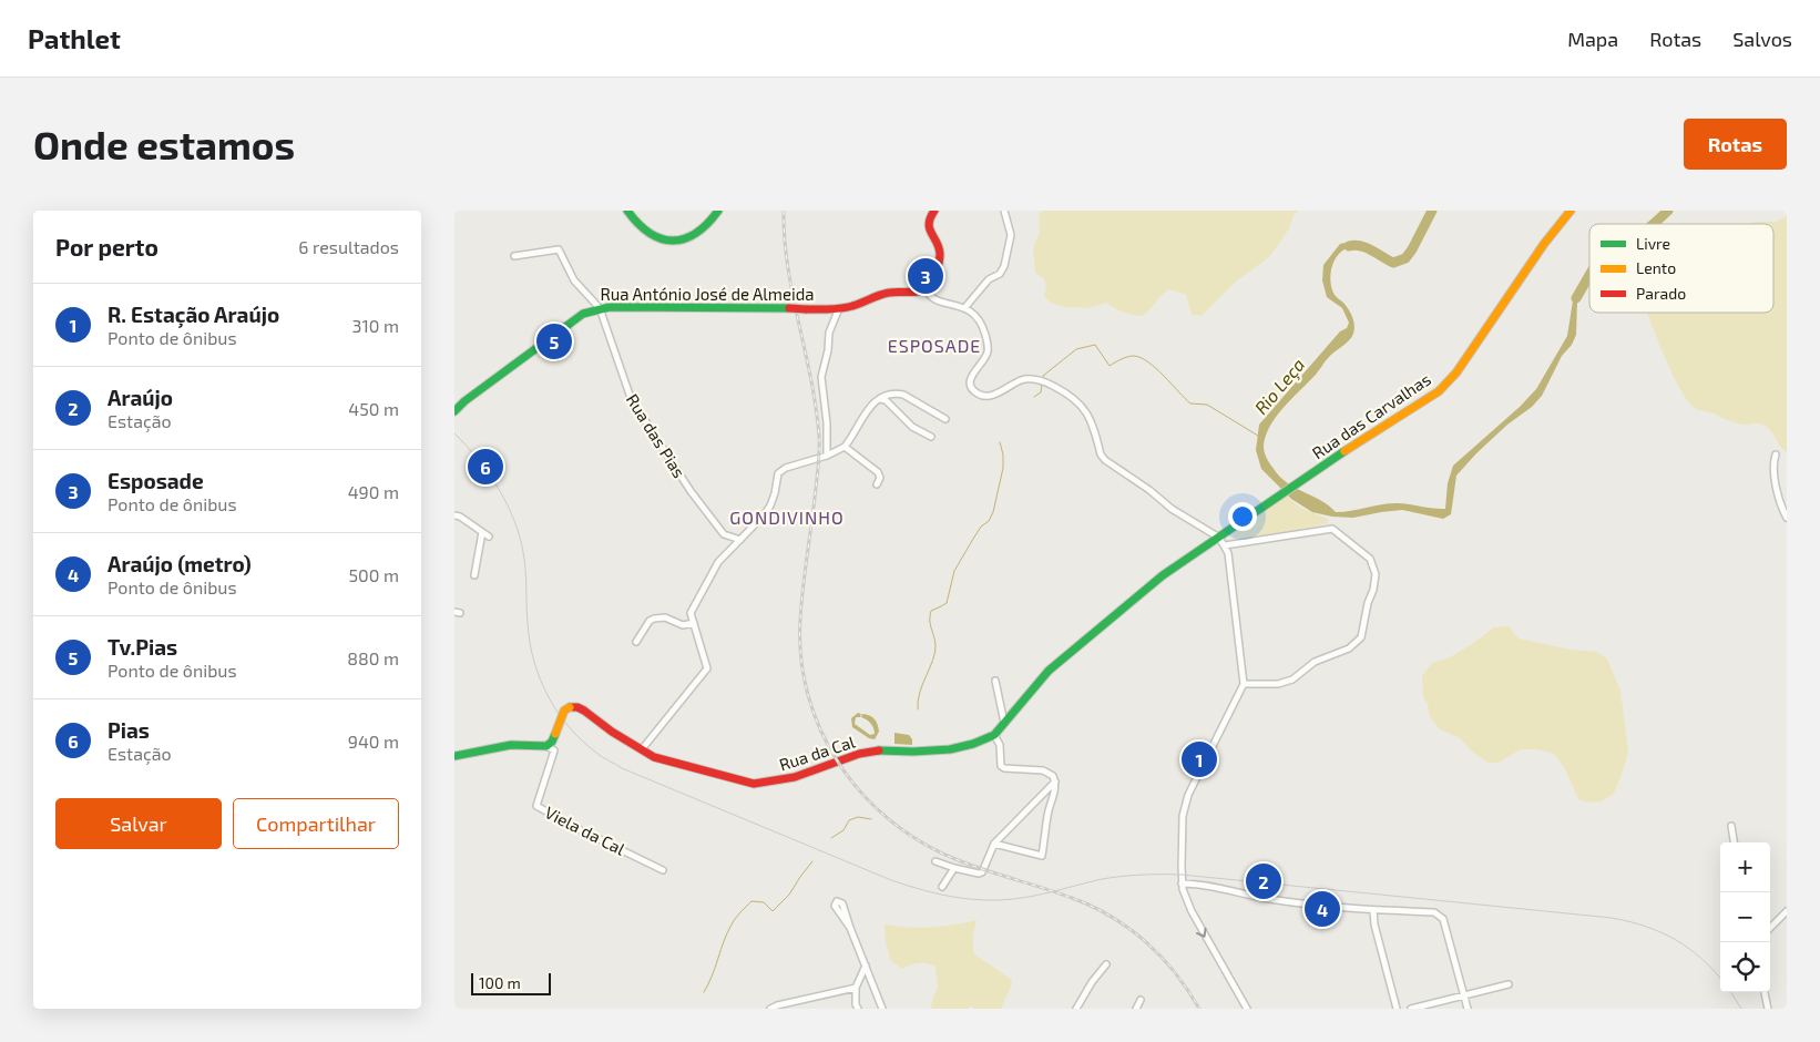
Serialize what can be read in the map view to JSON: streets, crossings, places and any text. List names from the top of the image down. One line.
{"streets":{"main road":["Rua António José de Almeida","Rua das Carvalhas","Rua da Cal"],"street":["Rua das Pias","Viela da Cal"]},"crossings":[["Rua António José de Almeida","Rua das Pias"],["Rua das Carvalhas","Rua da Cal"],["Rua da Cal","Viela da Cal"]],"districts":["ESPOSADE","GONDIVINHO"],"water":["Rio Leça"],"legend":["Livre","Lento","Parado"],"scale_bar":"100 m","page":{"header":"Pathlet","nav":["Mapa","Rotas","Salvos"],"buttons":["Rotas",["Salvar","Compartilhar"]],"title":"Onde estamos","heading":["Por perto","6 resultados"],"pins":["3","5","6","1","2","4"],"list":[{"mark":"1","name":"R. Estação Araújo","note":"Ponto de ônibus","value":"310 m"},{"mark":"2","name":"Araújo","note":"Estação","value":"450 m"},{"mark":"3","name":"Esposade","note":"Ponto de ônibus","value":"490 m"},{"mark":"4","name":"Araújo (metro)","note":"Ponto de ônibus","value":"500 m"},{"mark":"5","name":"Tv.Pias","note":"Ponto de ônibus","value":"880 m"},{"mark":"6","name":"Pias","note":"Estação","value":"940 m"}],"map_buttons":["+","−"],"scale":"100 m"}}
